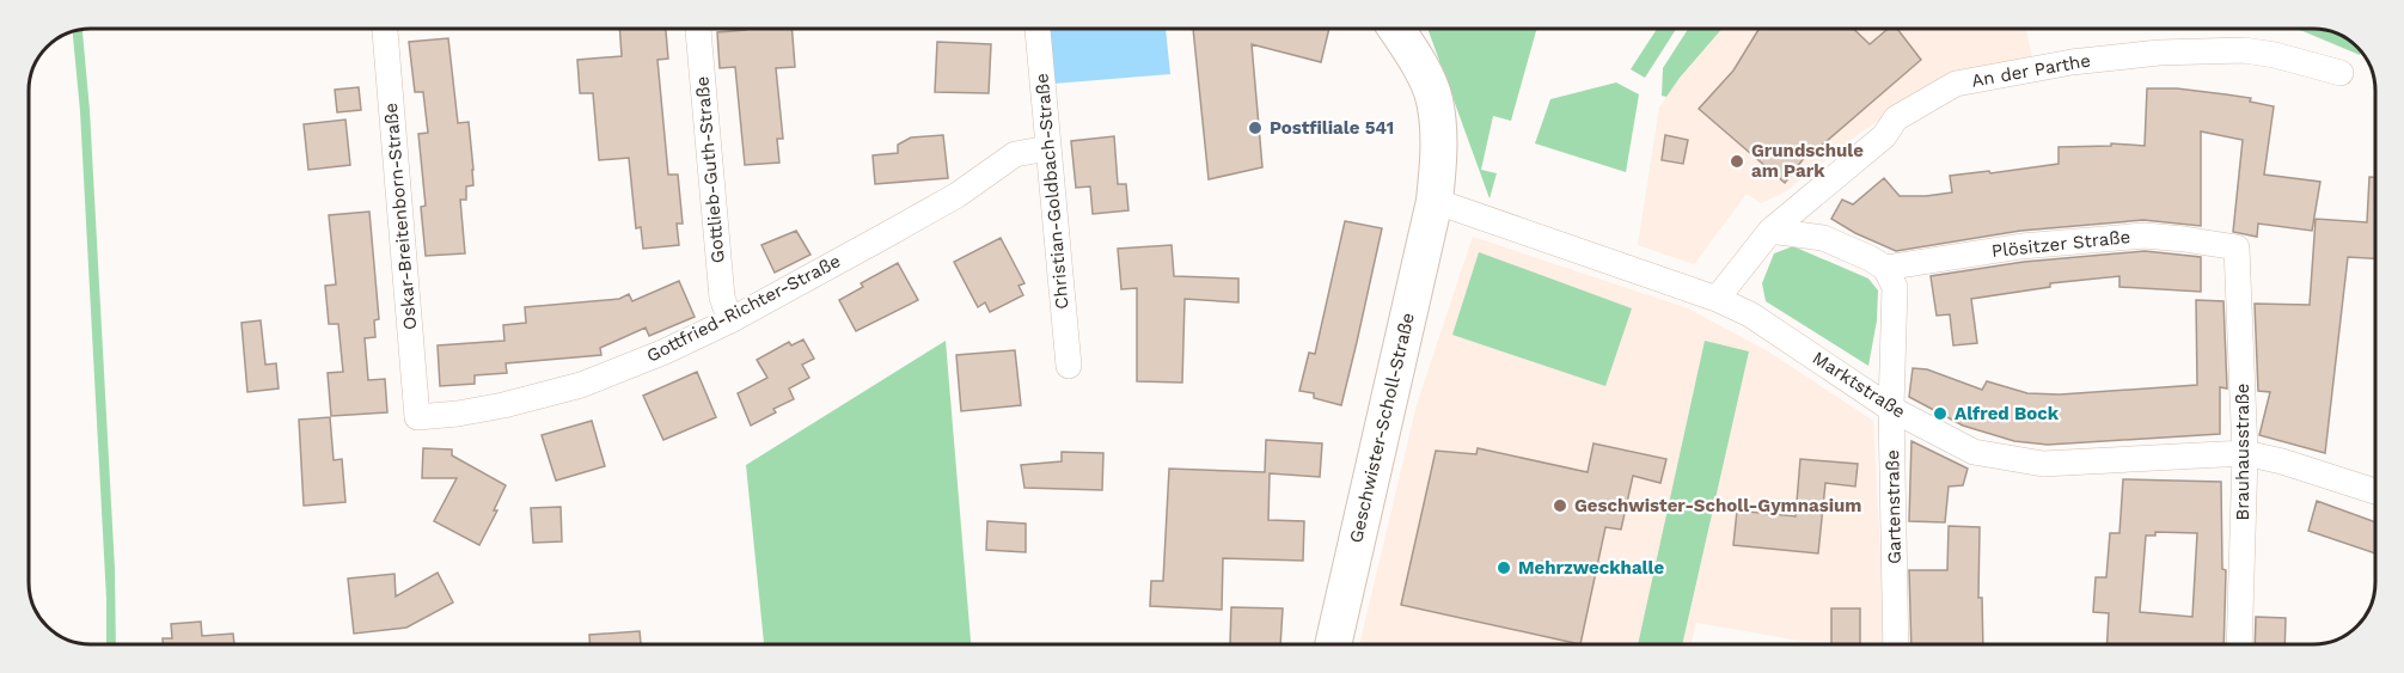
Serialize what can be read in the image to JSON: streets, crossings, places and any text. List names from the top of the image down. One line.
{"streets":{"street":["An der Parthe","Gottlieb-Guth-Straße","Christian-Goldbach-Straße","Oskar-Breitenborn-Straße","Plösitzer Straße","Gottfried-Richter-Straße","Marktstraße","Geschwister-Scholl-Straße","Brauhausstraße","Gartenstraße"]},"crossings":[["Gottlieb-Guth-Straße","Gottfried-Richter-Straße"],["Christian-Goldbach-Straße","Gottfried-Richter-Straße"],["Oskar-Breitenborn-Straße","Gottfried-Richter-Straße"],["Plösitzer Straße","Brauhausstraße"],["Plösitzer Straße","Gartenstraße"],["Marktstraße","Geschwister-Scholl-Straße"],["Marktstraße","Brauhausstraße"],["Marktstraße","Gartenstraße"]],"places":["Postfiliale 541","Grundschule am Park","Alfred Bock","Geschwister-Scholl-Gymnasium","Mehrzweckhalle"]}
